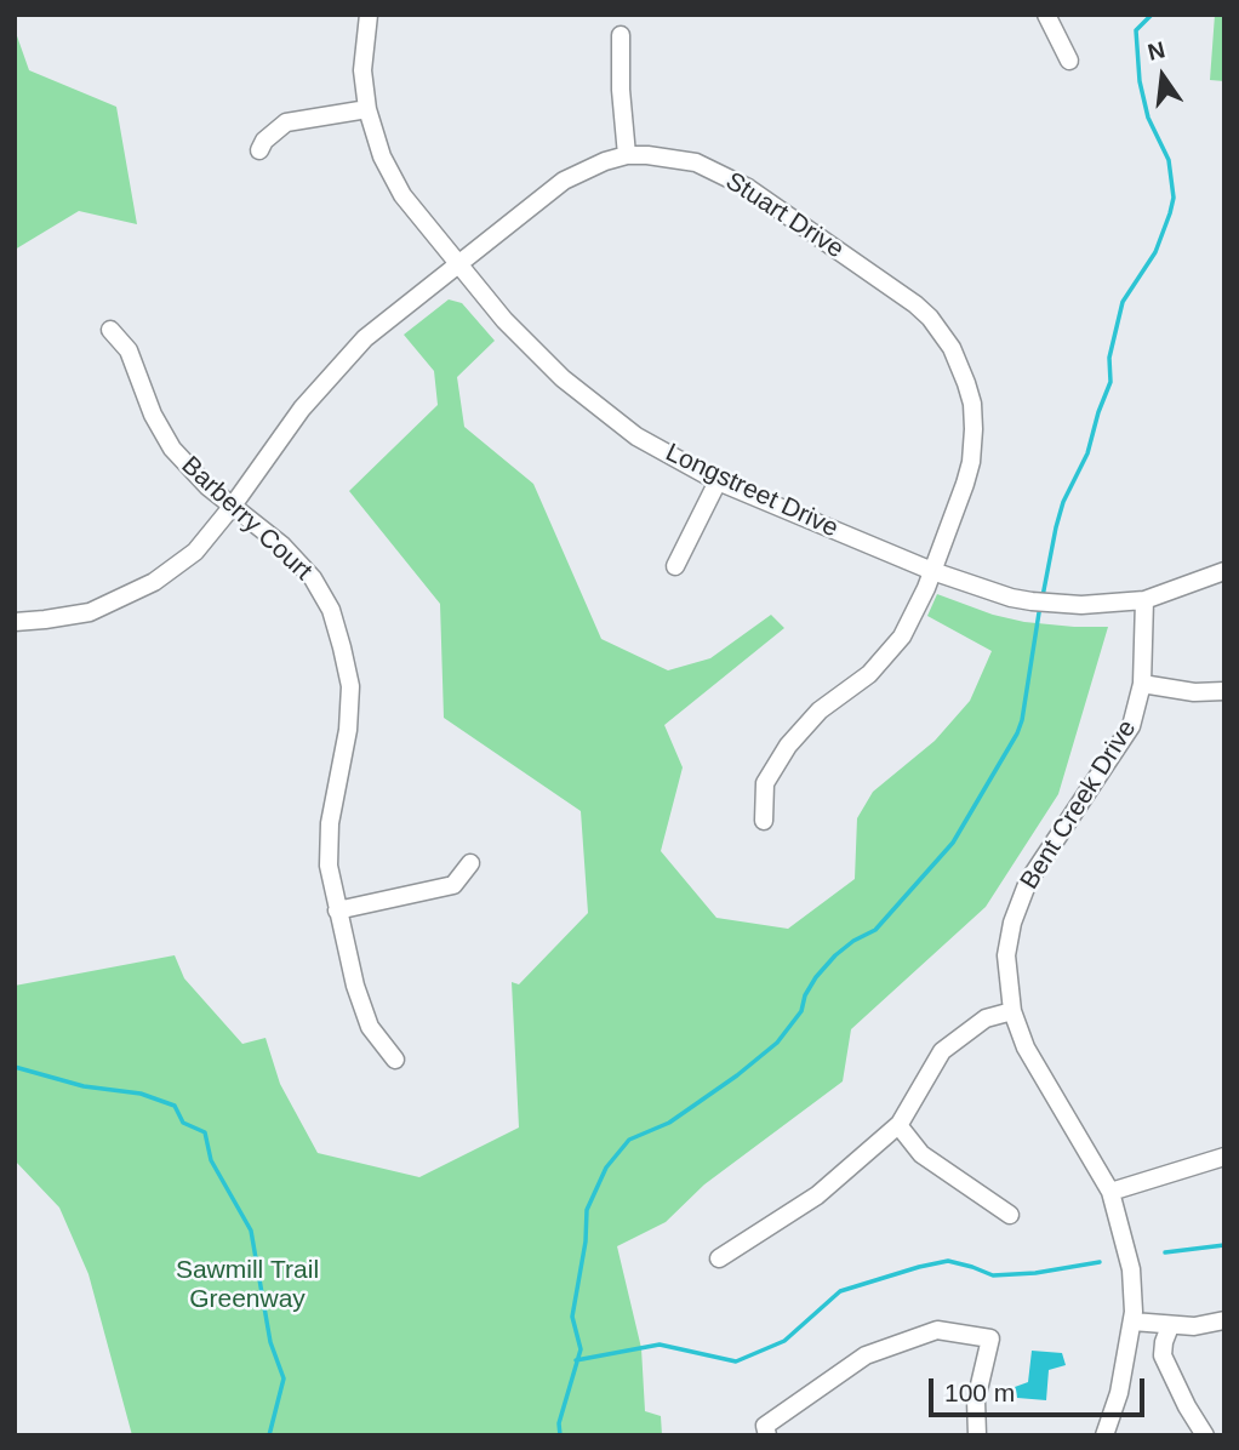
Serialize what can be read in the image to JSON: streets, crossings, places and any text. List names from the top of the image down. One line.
{"streets":{"street":["Stuart Drive","Longstreet Drive","Barberry Court","Bent Creek Drive"]},"crossings":[["Stuart Drive","Longstreet Drive"],["Stuart Drive","Barberry Court"],["Longstreet Drive","Bent Creek Drive"]],"parks":["Sawmill Trail Greenway"],"scale_bar":"100 m","north":"top"}
